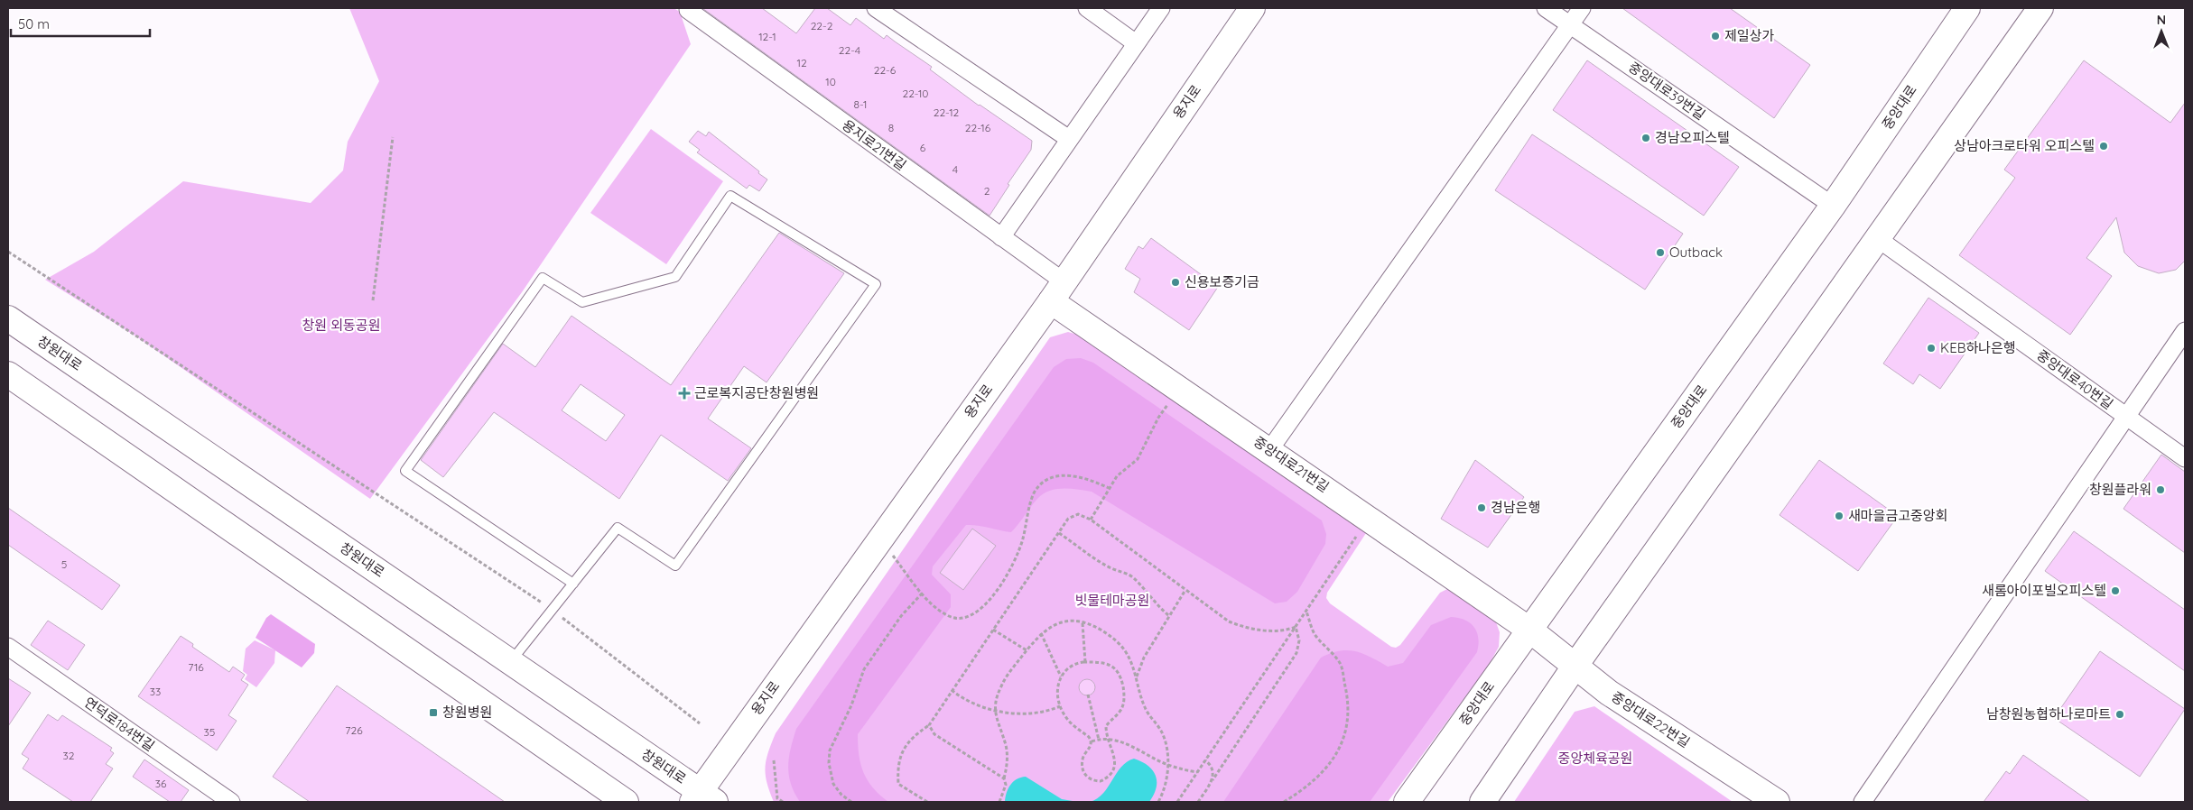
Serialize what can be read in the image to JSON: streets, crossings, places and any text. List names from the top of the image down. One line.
{"streets":{"main road":["용지로","중앙대로","창원대로","중앙대로21번길","중앙대로22번길"],"street":["중앙대로39번길","용지로21번길","중앙대로40번길","연덕로184번길"]},"crossings":[["중앙대로39번길","중앙대로"],["용지로","용지로21번길"],["용지로","창원대로"],["용지로","중앙대로21번길"],["중앙대로","중앙대로21번길"],["중앙대로","중앙대로22번길"],["용지로21번길","중앙대로21번길"],["중앙대로21번길","중앙대로22번길"]],"parks":["창원 외동공원","빗물테마공원","중앙체육공원"],"places":{"other":["제일상가","경남오피스텔","상남아크로타워 오피스텔","Outback","신용보증기금","KEB하나은행","창원플라워","경남은행","새마을금고중앙회","새롬아이포빌오피스텔","남창원농협하나로마트"],"health":["근로복지공단창원병원"],"transit":["창원병원"]},"house_numbers":["22-2","12-1","22-4","12","22-6","10","22-10","8-1","22-12","8","22-16","6","4","2","5","716","33","726","35","32","36"],"scale_bar":"50 m","north":"top"}
